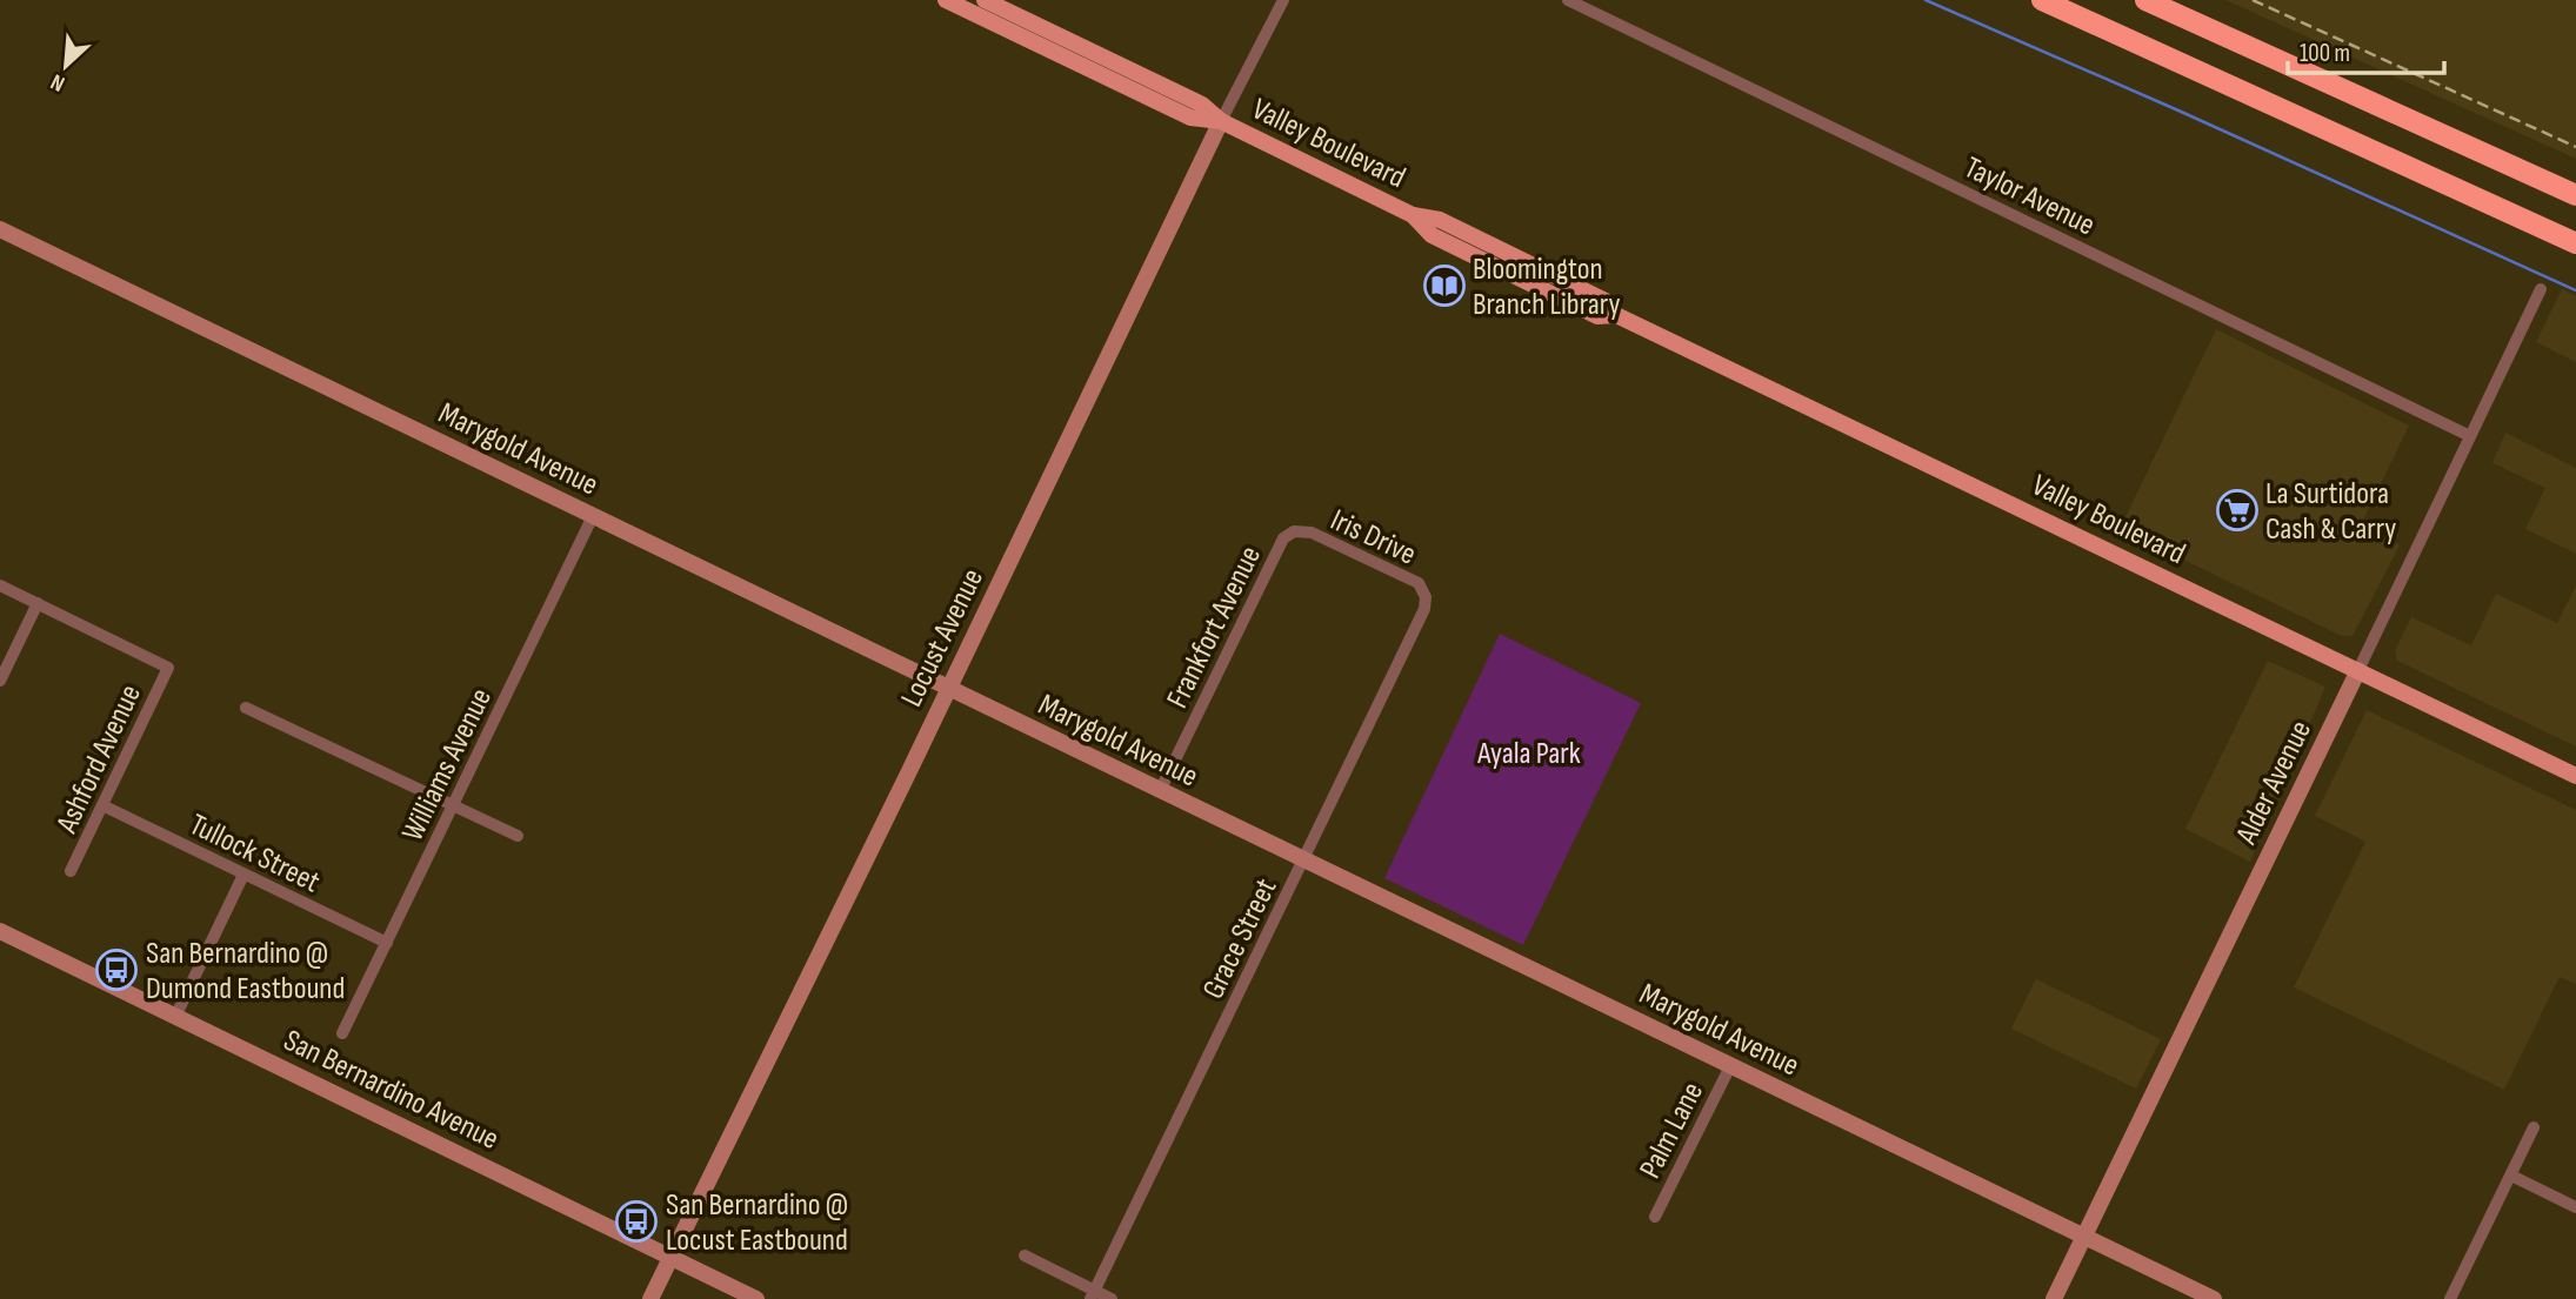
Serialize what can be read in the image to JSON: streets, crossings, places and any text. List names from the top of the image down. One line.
{"streets":{"main road":["Valley Boulevard"],"street":["Taylor Avenue","Marygold Avenue","Iris Drive","Frankfort Avenue","Locust Avenue","Ashford Avenue","Williams Avenue","Alder Avenue","Tullock Street","Grace Street","San Bernardino Avenue","Palm Lane"]},"crossings":[["Valley Boulevard","Locust Avenue"],["Valley Boulevard","Alder Avenue"],["Taylor Avenue","Alder Avenue"],["Marygold Avenue","Frankfort Avenue"],["Marygold Avenue","Locust Avenue"],["Marygold Avenue","Williams Avenue"],["Marygold Avenue","Alder Avenue"],["Marygold Avenue","Grace Street"],["Marygold Avenue","Palm Lane"],["Iris Drive","Frankfort Avenue"],["Iris Drive","Grace Street"],["Locust Avenue","San Bernardino Avenue"],["Ashford Avenue","Tullock Street"],["Williams Avenue","Tullock Street"]],"parks":["Ayala Park"],"places":{"library":["Bloomington Branch Library"],"supermarket":["La Surtidora Cash & Carry"],"bus stop":["San Bernardino @ Dumond Eastbound","San Bernardino @ Locust Eastbound"]},"scale_bar":"100 m","north":"bottom left"}
